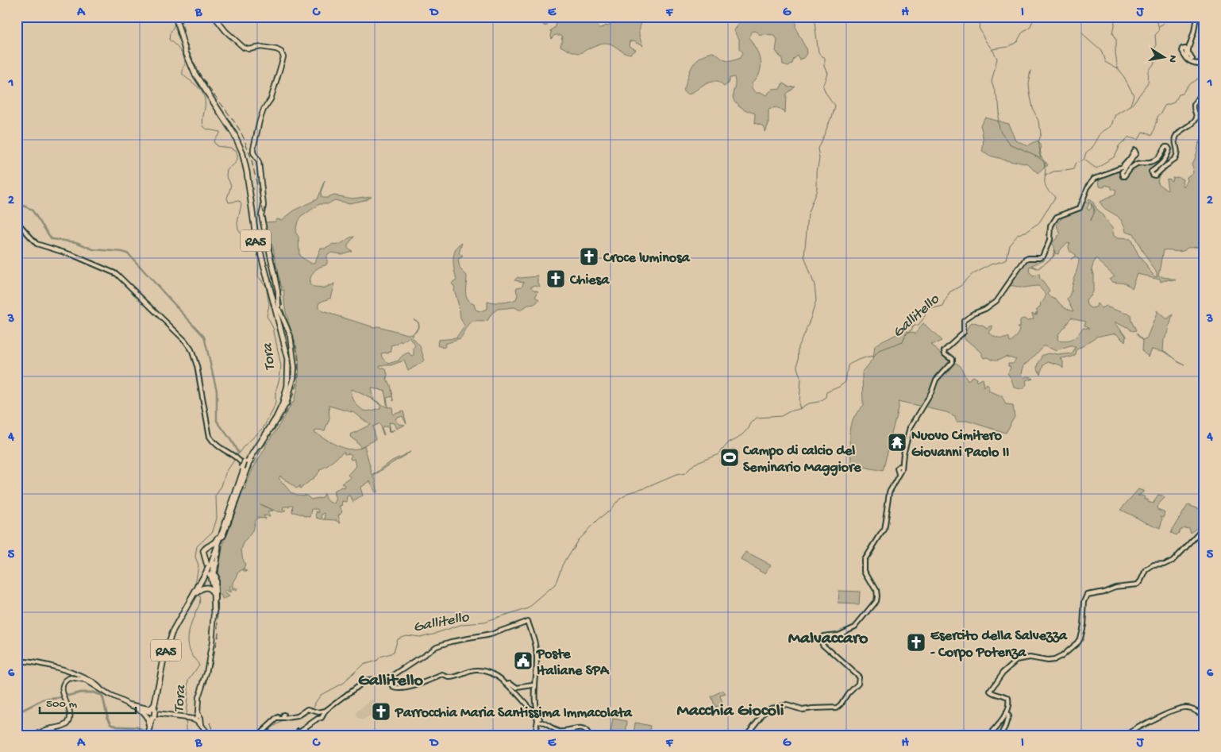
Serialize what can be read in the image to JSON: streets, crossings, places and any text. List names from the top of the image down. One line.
{"streets":{"highway":["RA5"]},"districts":["Malvaccaro","Gallitello","Macchia Giocoli"],"water":["Gallitello","Tora"],"places":{"church":["Croce luminosa","Chiesa","Esercito della Salvezza - Corpo Potenza","Parrocchia Maria Santissima Immacolata"],"temple":["Nuovo Cimitero Giovanni Paolo II"],"sports":["Campo di calcio del Seminario Maggiore"],"public building":["Poste Italiane SPA"]},"scale_bar":"500 m","north":"right","grid":{"columns":["A","B","C","D","E","F","G","H","I","J"],"rows":["1","2","3","4","5","6"]}}
